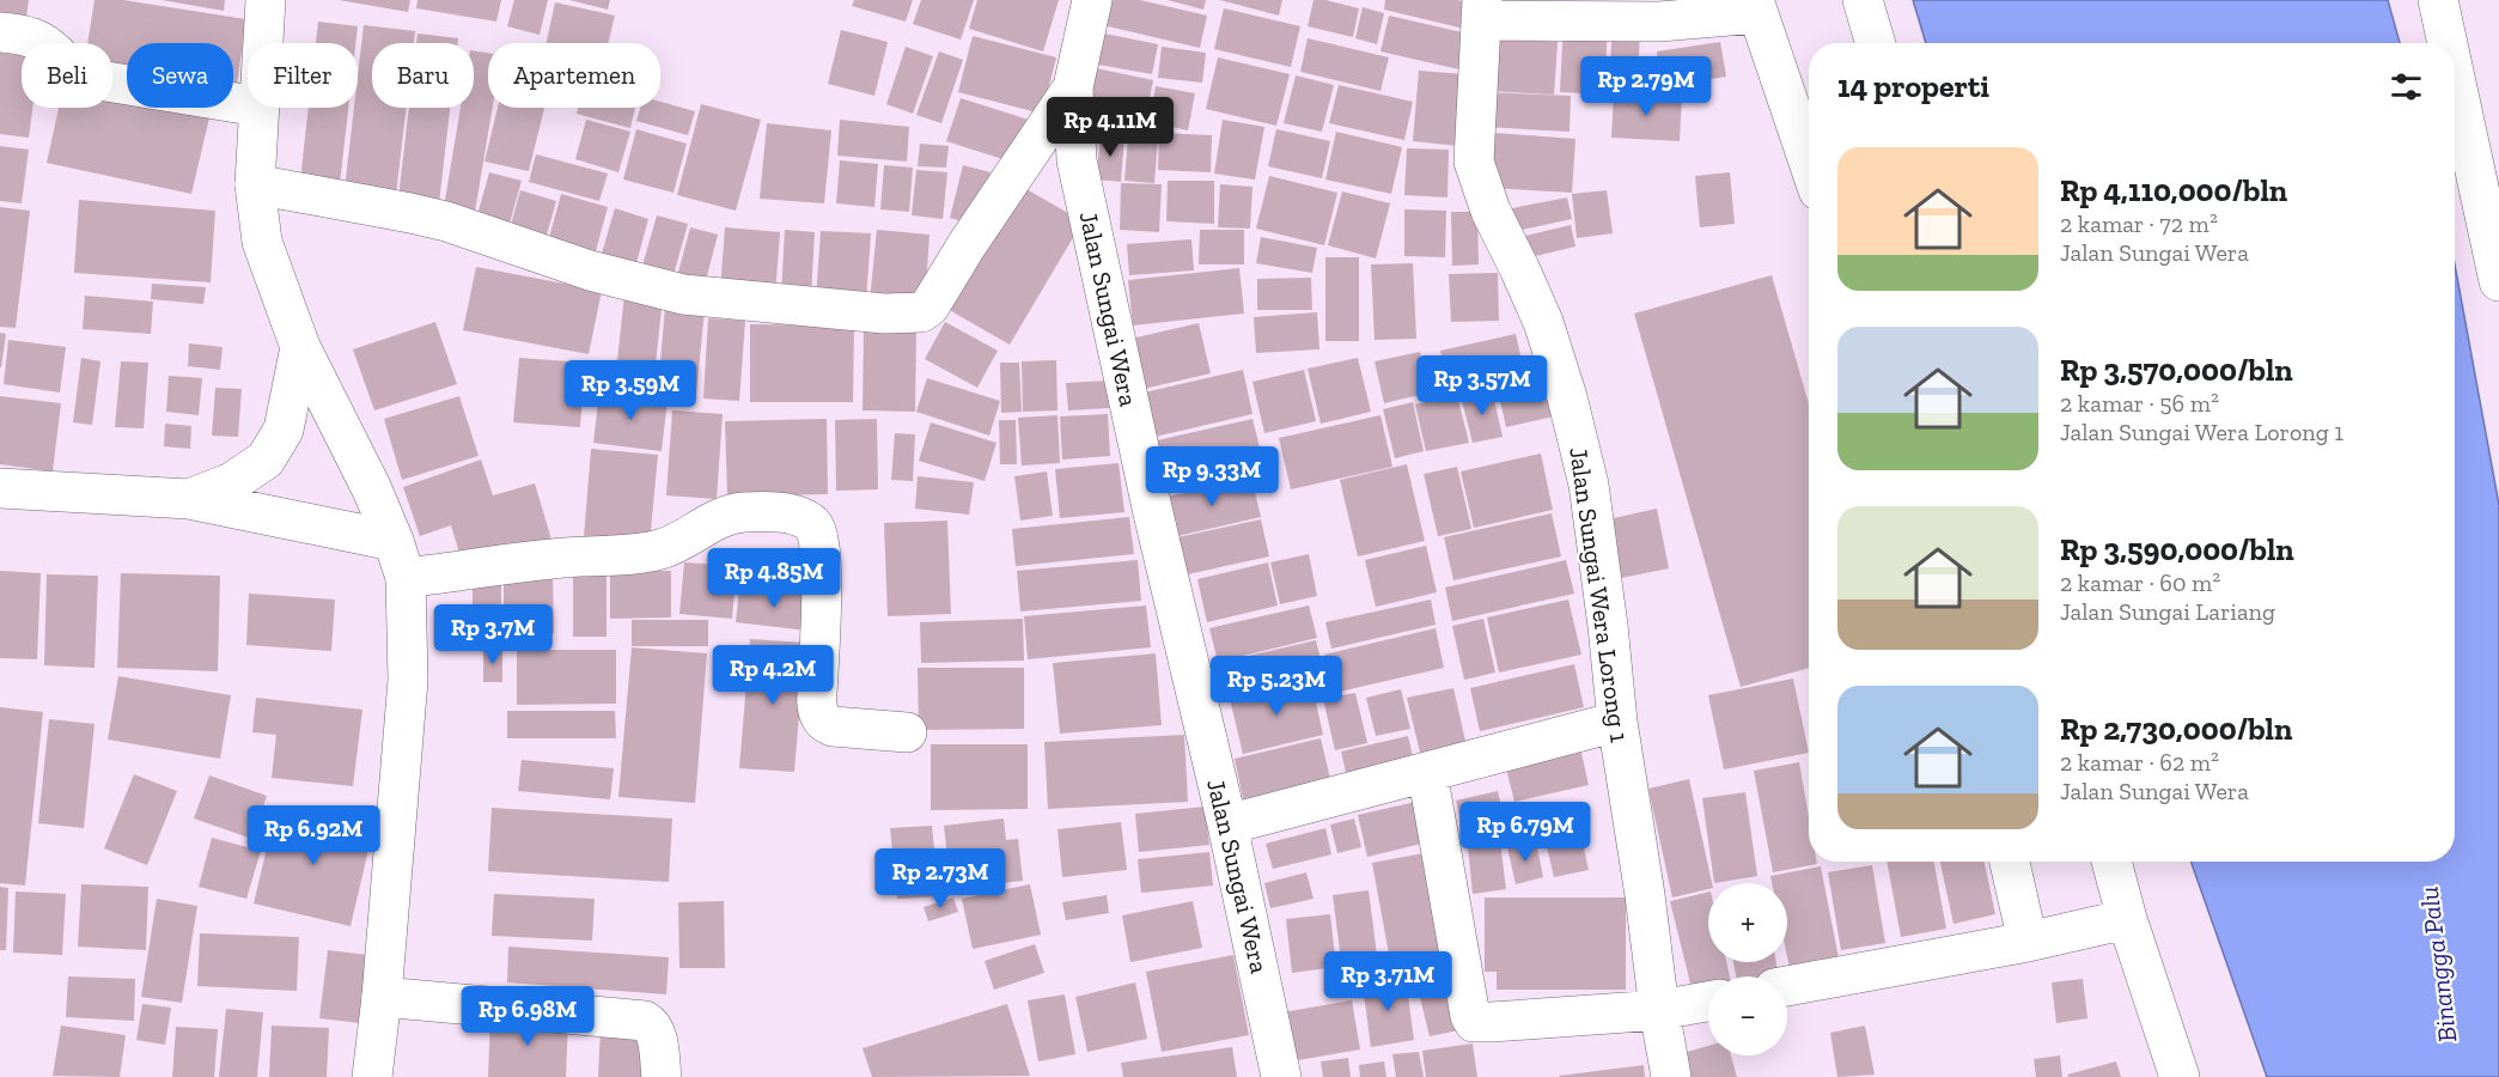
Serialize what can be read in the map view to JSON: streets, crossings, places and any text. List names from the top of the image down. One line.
{"streets":{"street":["Jalan Sungai Wera","Jalan Sungai Wera Lorong 1"]},"water":["Binangga Palu"],"page":{"chip":["Beli","Sewa","Filter","Baru","Apartemen"],"heading":"14 properti","price":["Rp 2.79M","Rp 4.11M","Rp 3.57M","Rp 3.59M","Rp 9.33M","Rp 4.85M","Rp 3.7M","Rp 4.2M","Rp 5.23M","Rp 6.79M","Rp 6.92M","Rp 2.73M","Rp 3.71M","Rp 6.98M"],"list":[{"name":"Rp 4,110,000/bln","note":"2 kamar · 72 m² · Jalan Sungai Wera"},{"name":"Rp 3,570,000/bln","note":"2 kamar · 56 m² · Jalan Sungai Wera Lorong 1"},{"name":"Rp 3,590,000/bln","note":"2 kamar · 60 m² · Jalan Sungai Lariang"},{"name":"Rp 2,730,000/bln","note":"2 kamar · 62 m² · Jalan Sungai Wera"}],"map_buttons":["+","−"]}}
